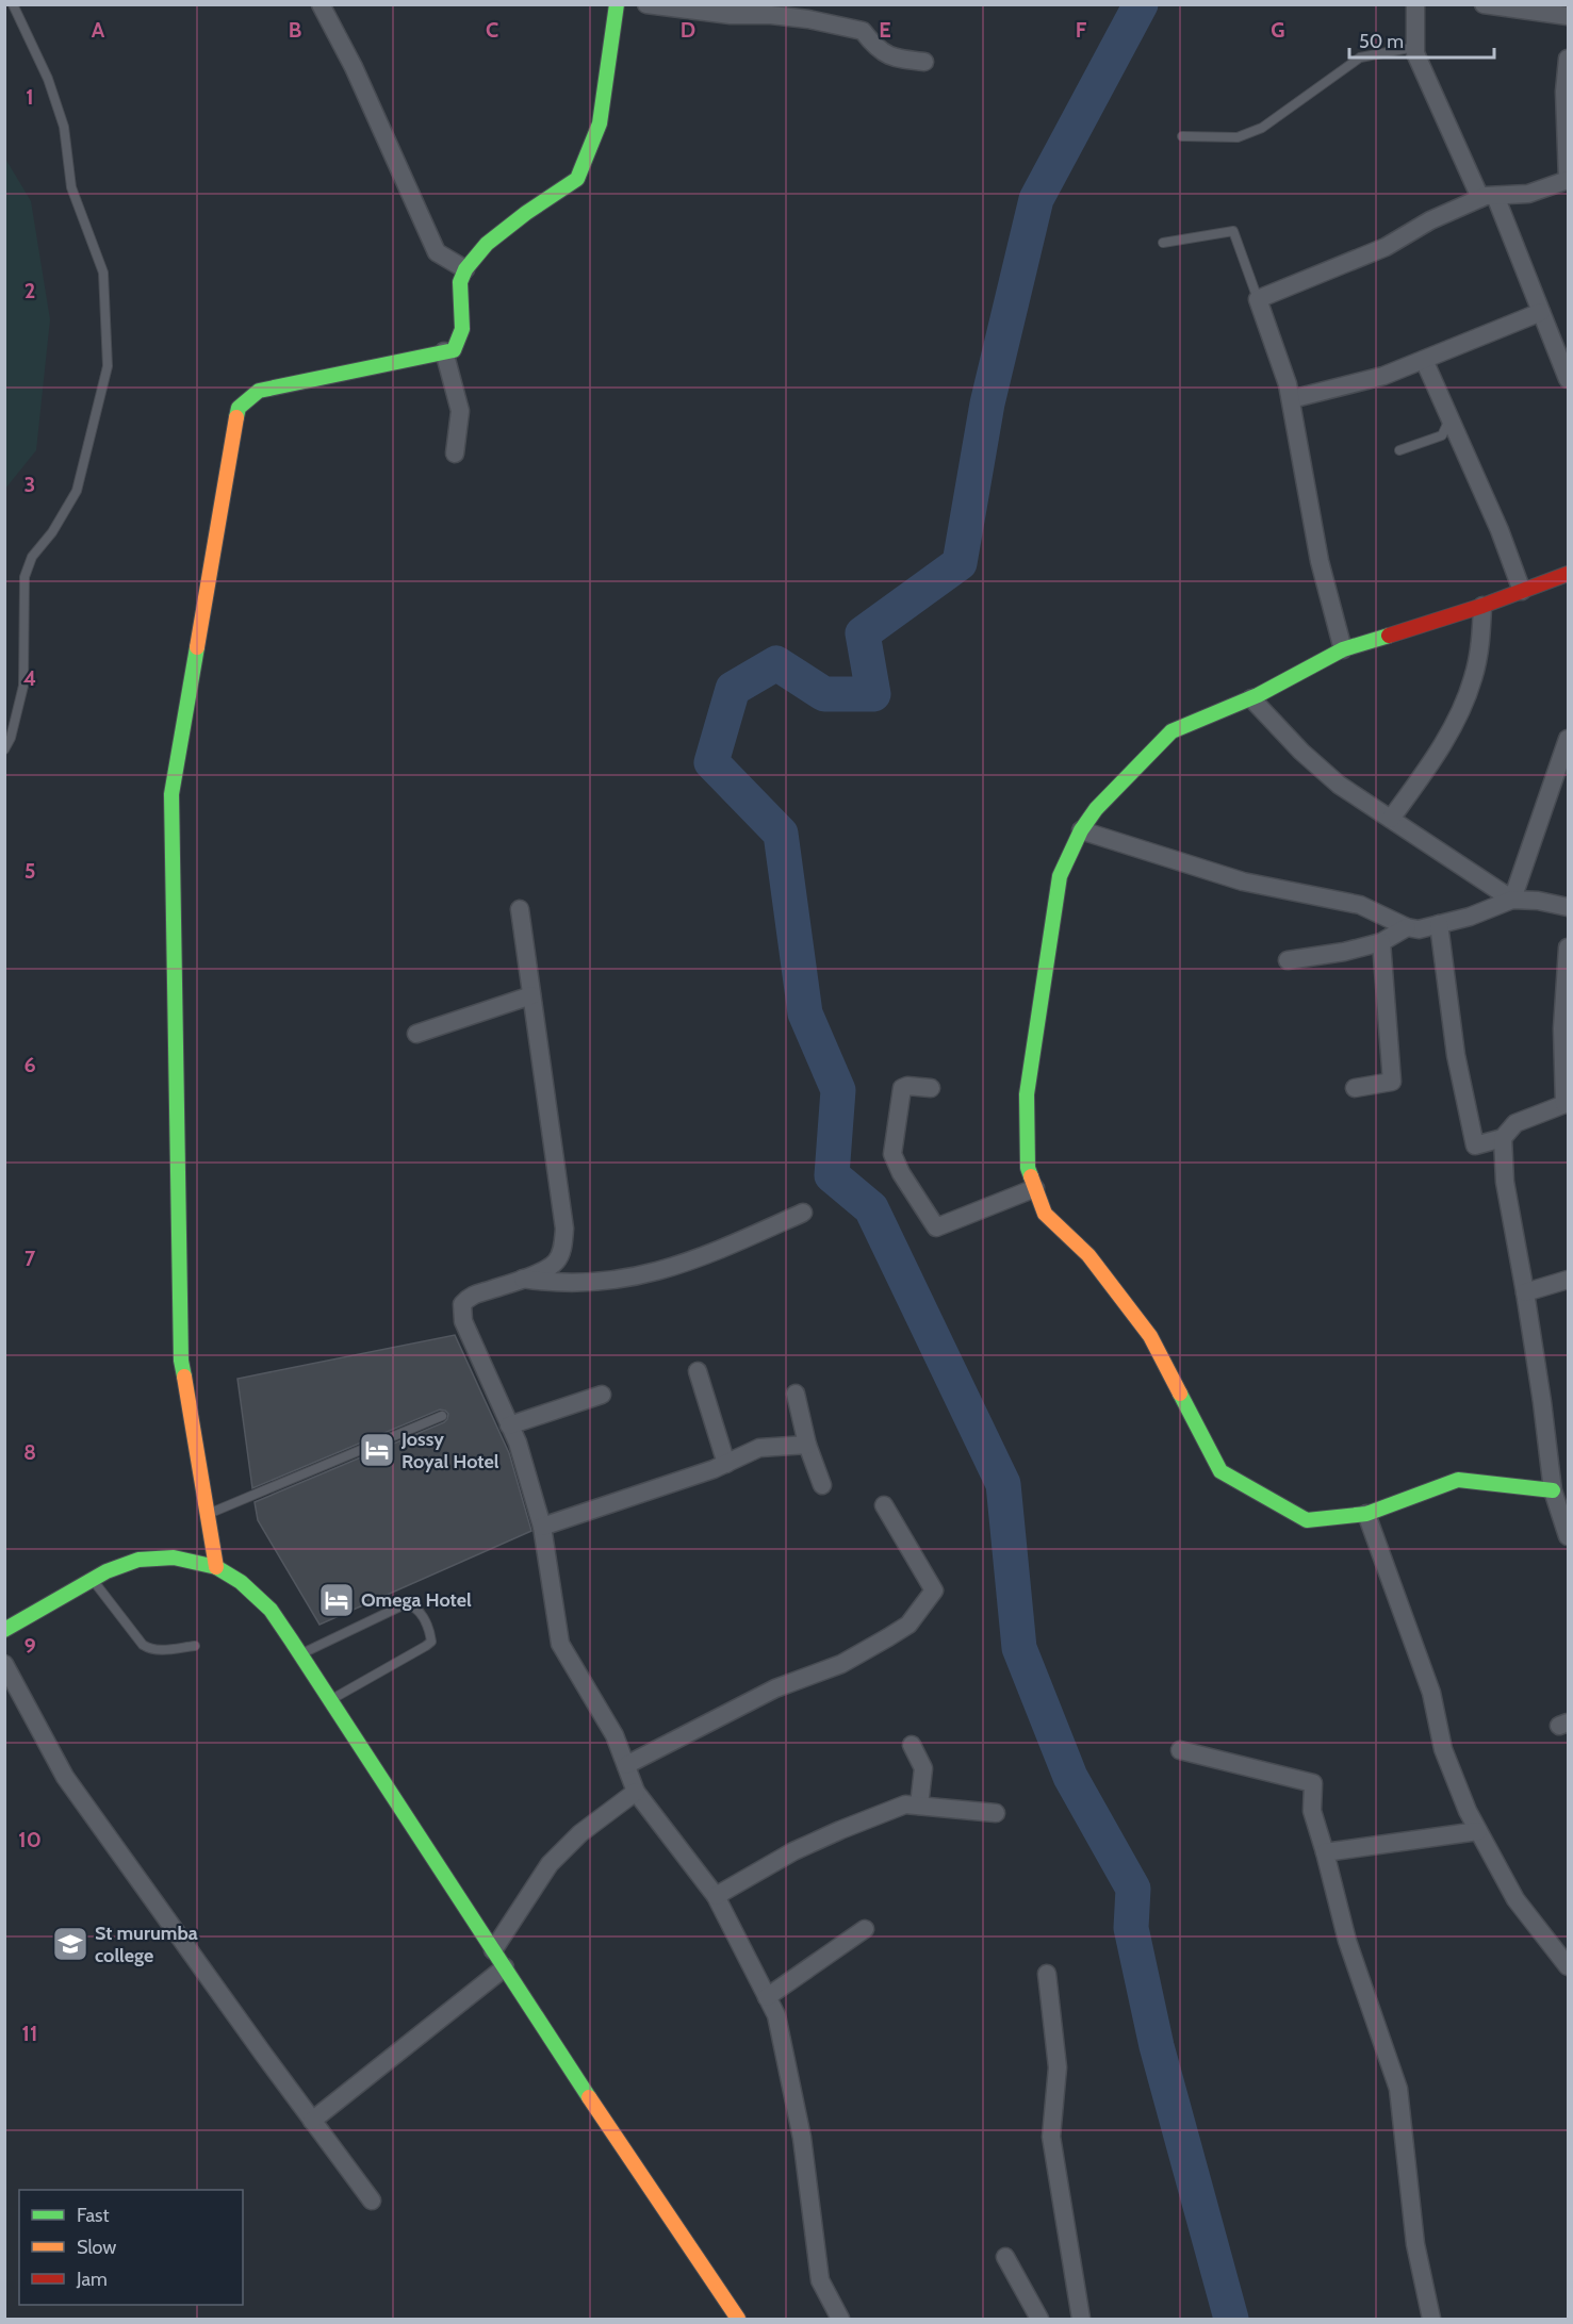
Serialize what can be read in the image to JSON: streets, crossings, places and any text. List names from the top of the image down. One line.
{"places":{"hotel":["Jossy Royal Hotel","Omega Hotel"],"school or university":["St murumba college"]},"legend":["Fast","Slow","Jam"],"scale_bar":"50 m","grid":{"columns":["A","B","C","D","E","F","G"],"rows":["1","2","3","4","5","6","7","8","9","10","11"]}}
